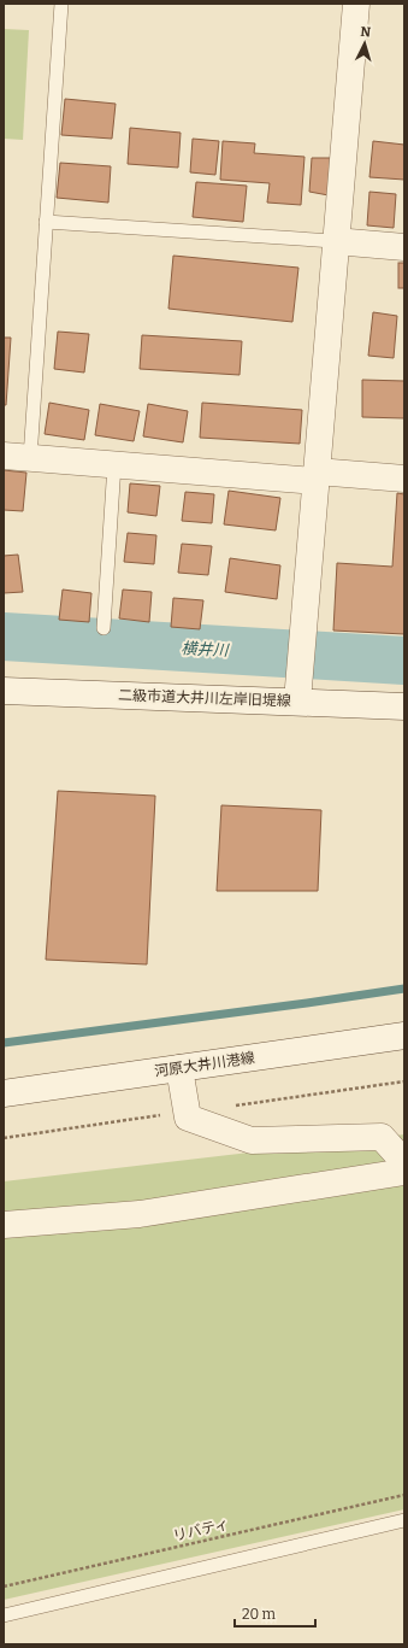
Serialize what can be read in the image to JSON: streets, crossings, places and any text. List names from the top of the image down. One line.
{"streets":{"street":["二級市道大井川左岸旧堤線","河原大井川港線"],"path":["リバティ"]},"water":["横井川"],"scale_bar":"20 m","north":"top"}
